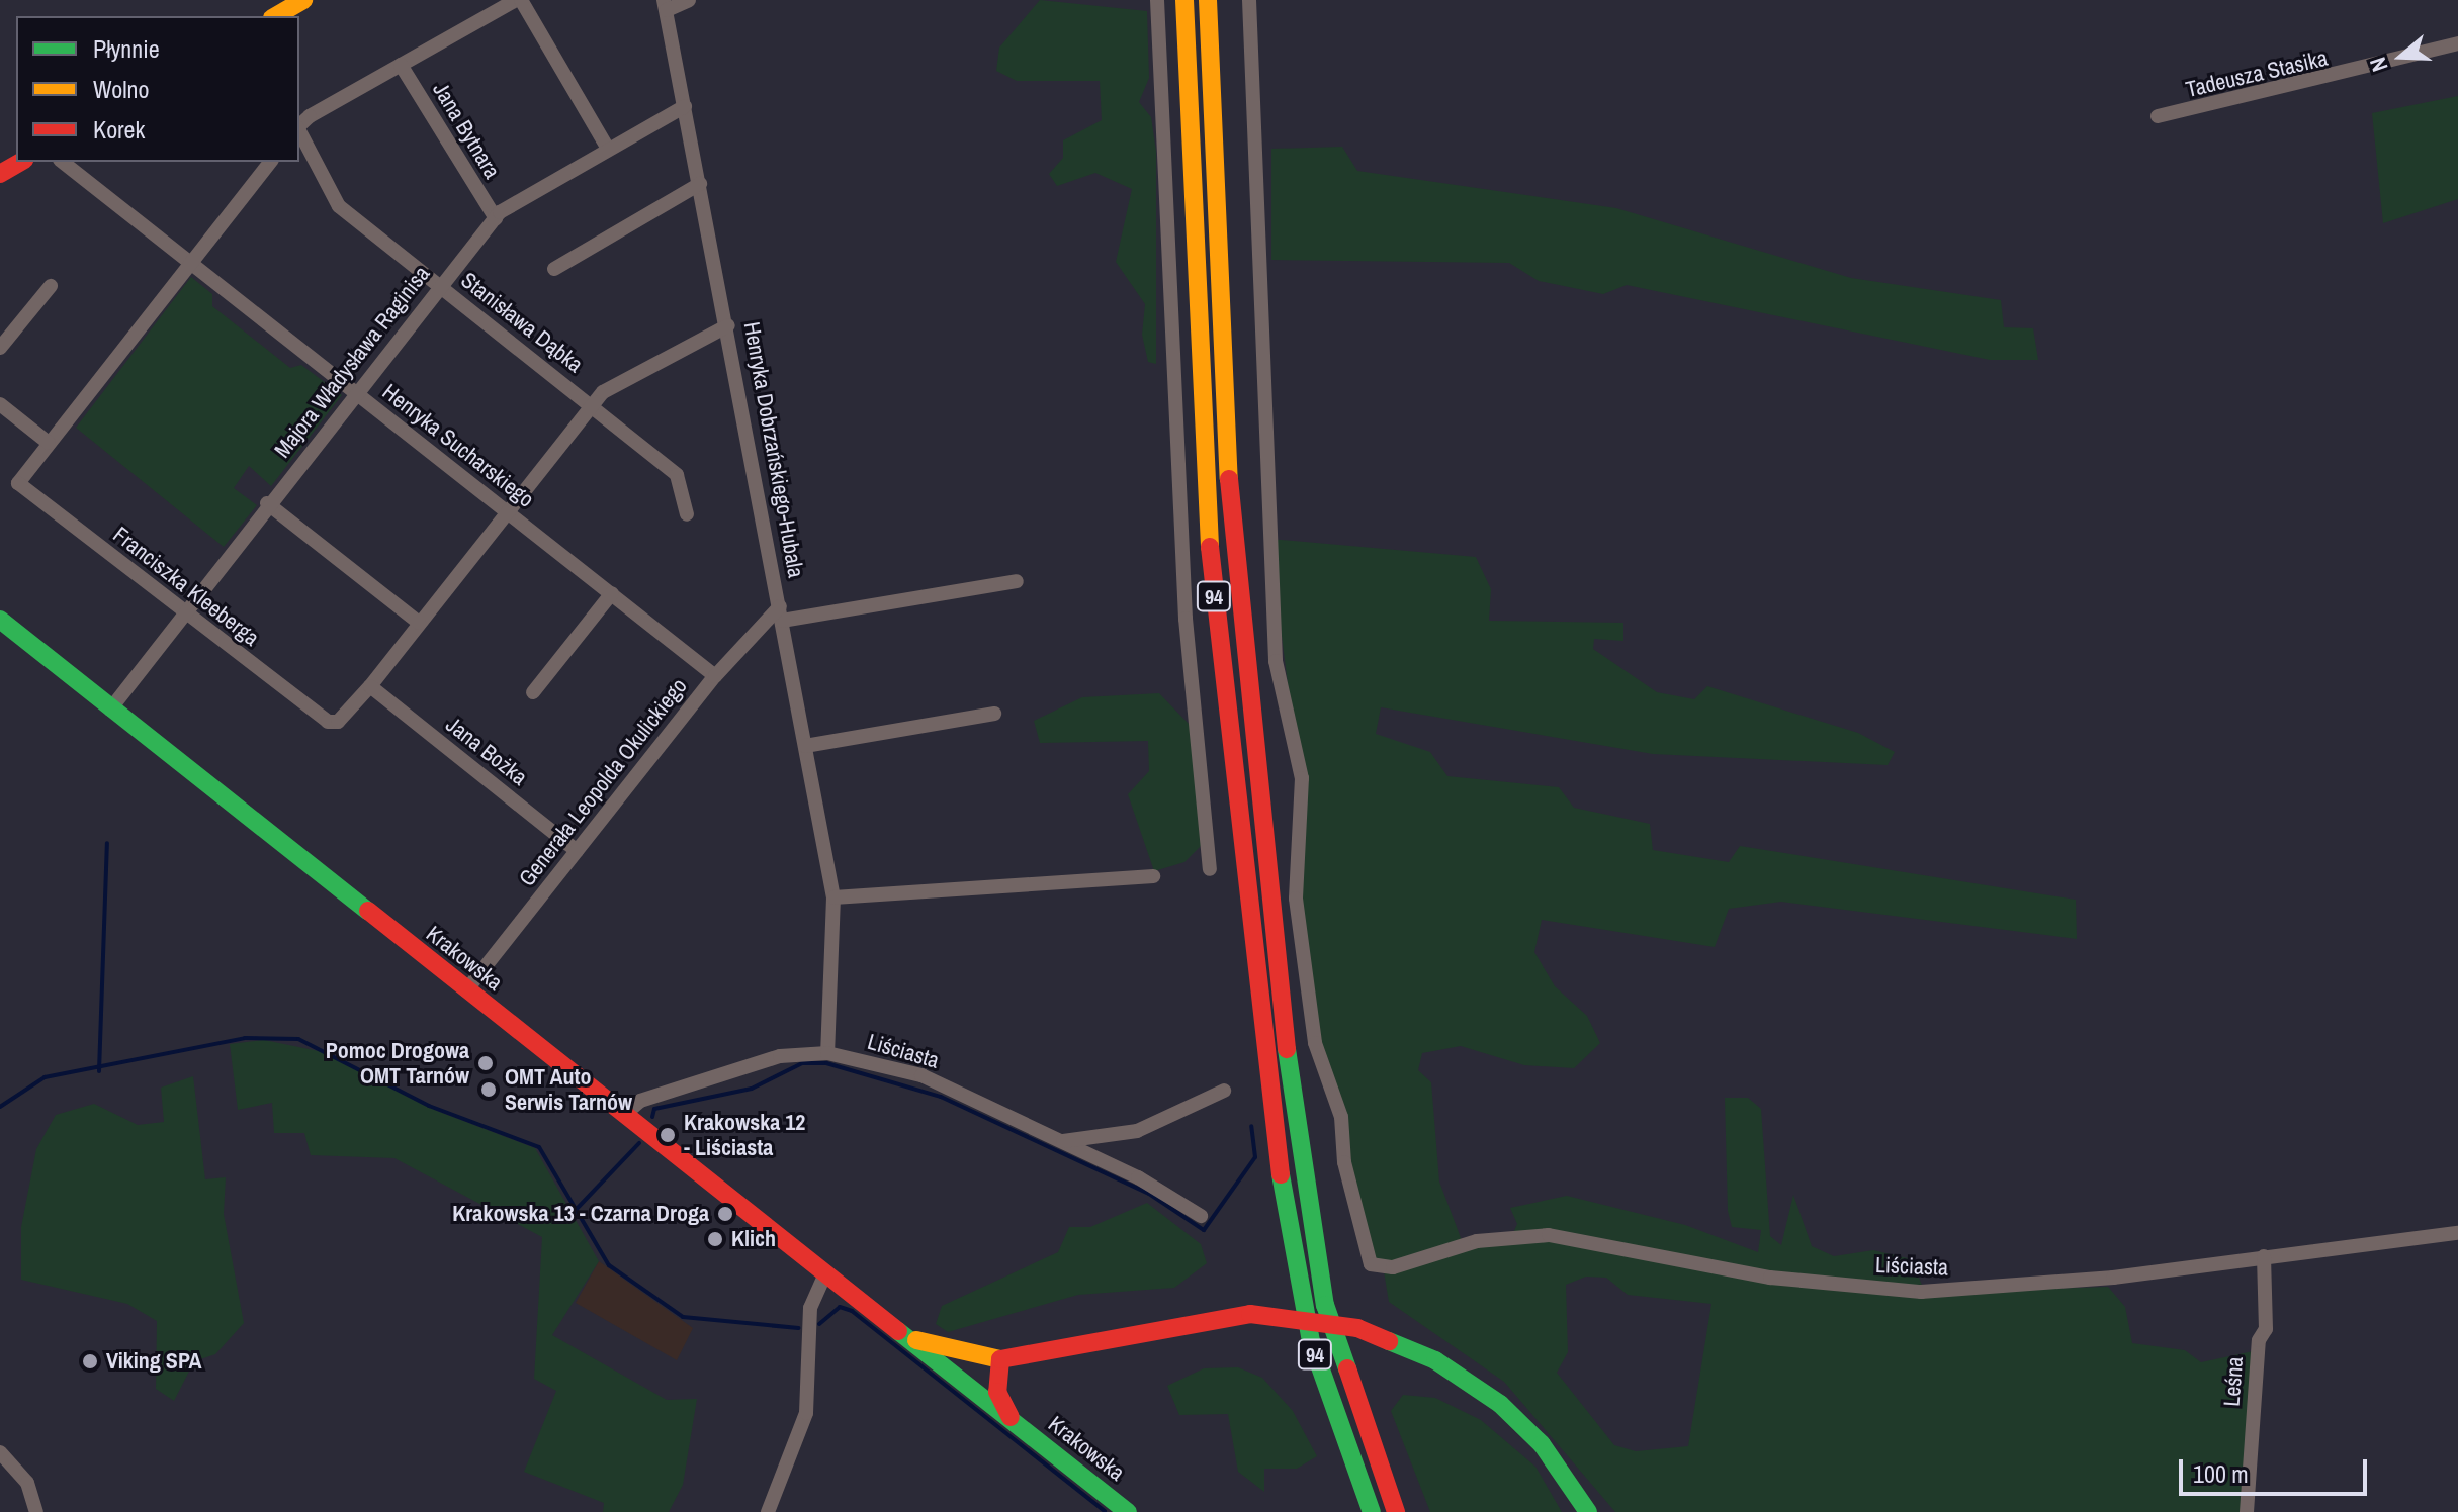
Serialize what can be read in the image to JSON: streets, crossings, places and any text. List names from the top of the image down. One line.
{"streets":{"main road":["94","Krakowska"],"street":["Tadeusza Stasika","Jana Bytnara","Stanisława Dąbka","Majora Władysława Raginisa","Henryka Sucharskiego","Henryka Dobrzańskiego-Hubala","Franciszka Kleeberga","Jana Bożka","Generała Leopolda Okulickiego","Liściasta","Leśna"]},"crossings":[["Jana Bytnara","Majora Władysława Raginisa"],["Stanisława Dąbka","Majora Władysława Raginisa"],["Stanisława Dąbka","Franciszka Kleeberga"],["Majora Władysława Raginisa","Henryka Sucharskiego"],["Majora Władysława Raginisa","Henryka Dobrzańskiego-Hubala"],["Majora Władysława Raginisa","Franciszka Kleeberga"],["Majora Władysława Raginisa","Krakowska"],["Henryka Sucharskiego","Franciszka Kleeberga"],["Henryka Sucharskiego","Generała Leopolda Okulickiego"],["Henryka Dobrzańskiego-Hubala","Generała Leopolda Okulickiego"],["Henryka Dobrzańskiego-Hubala","Liściasta"],["Franciszka Kleeberga","Jana Bożka"],["Jana Bożka","Generała Leopolda Okulickiego"],["Generała Leopolda Okulickiego","Krakowska"],["Krakowska","Liściasta"],["Liściasta","Leśna"]],"places":["Pomoc Drogowa OMT Tarnów","OMT Auto Serwis Tarnów","Krakowska 12 - Liściasta","Krakowska 13 - Czarna Droga","Klich","Viking SPA"],"legend":["Płynnie","Wolno","Korek"],"scale_bar":"100 m","north":"left"}
